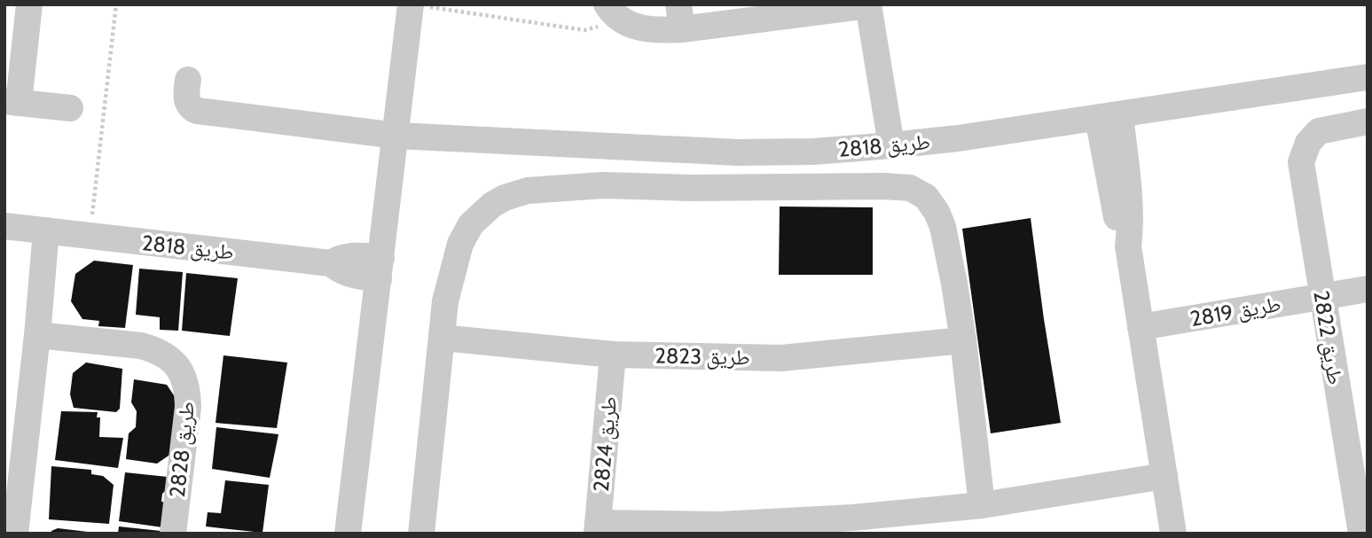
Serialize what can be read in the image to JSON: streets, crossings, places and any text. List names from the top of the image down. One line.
{"streets":{"street":["طريق 2818","طريق 2819","طريق 2822","طريق 2823","طريق 2824","طريق 2828"]},"crossings":[["طريق 2819","طريق 2822"],["طريق 2823","طريق 2824"]]}
